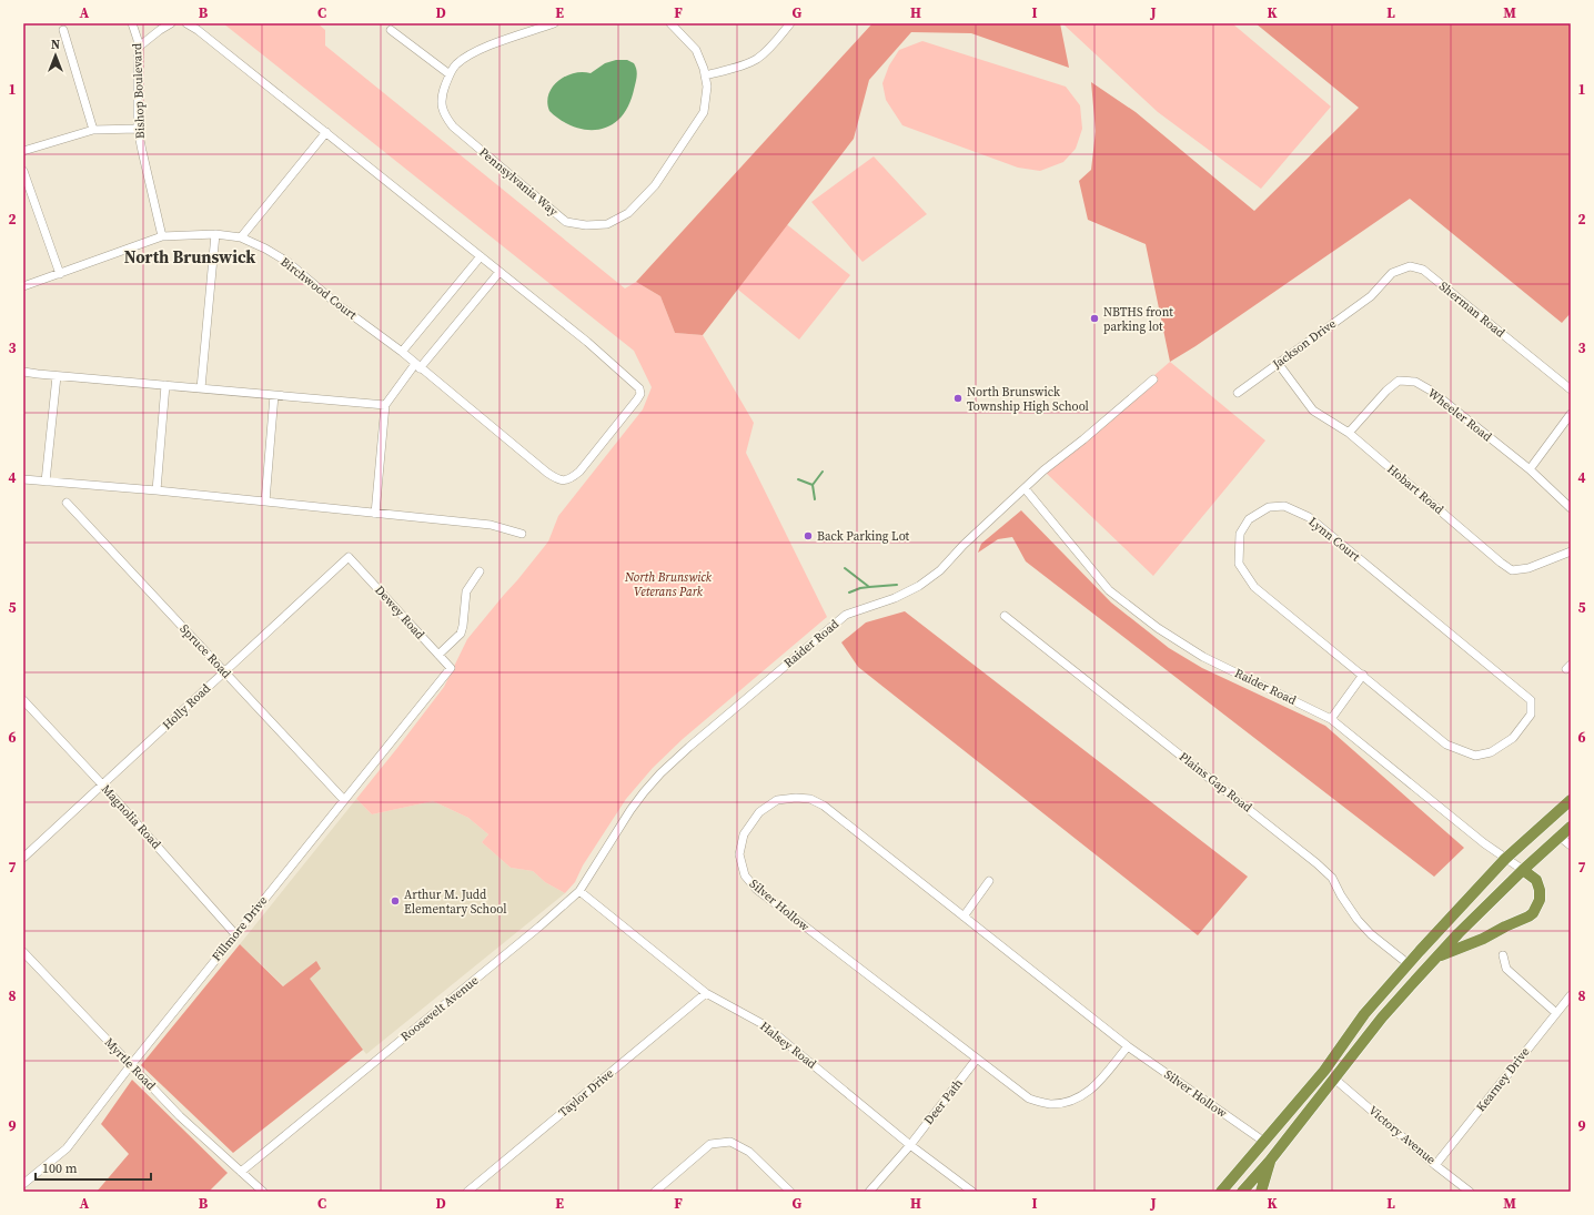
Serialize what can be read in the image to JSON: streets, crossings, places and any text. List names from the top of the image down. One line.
{"streets":{"street":["Bishop Boulevard","Pennsylvania Way","Birchwood Court","Sherman Road","Jackson Drive","Wheeler Road","Hobart Road","Lynn Court","Dewey Road","Raider Road","Spruce Road","Holly Road","Plains Gap Road","Magnolia Road","Silver Hollow","Fillmore Drive","Roosevelt Avenue","Halsey Road","Myrtle Road","Kearney Drive","Taylor Drive","Deer Path","Victory Avenue"]},"crossings":[["Bishop Boulevard","Birchwood Court"],["Sherman Road","Jackson Drive"],["Jackson Drive","Hobart Road"],["Wheeler Road","Hobart Road"],["Dewey Road","Holly Road"],["Dewey Road","Fillmore Drive"],["Raider Road","Roosevelt Avenue"],["Spruce Road","Holly Road"],["Spruce Road","Fillmore Drive"],["Holly Road","Magnolia Road"],["Magnolia Road","Fillmore Drive"],["Silver Hollow","Deer Path"],["Fillmore Drive","Myrtle Road"],["Roosevelt Avenue","Halsey Road"],["Roosevelt Avenue","Myrtle Road"],["Halsey Road","Taylor Drive"],["Halsey Road","Deer Path"],["Kearney Drive","Victory Avenue"]],"districts":["North Brunswick"],"parks":["North Brunswick Veterans Park"],"places":["NBTHS front parking lot","North Brunswick Township High School","Back Parking Lot","Arthur M. Judd Elementary School"],"scale_bar":"100 m","north":"top","grid":{"columns":["A","B","C","D","E","F","G","H","I","J","K","L","M"],"rows":["1","2","3","4","5","6","7","8","9"]}}
